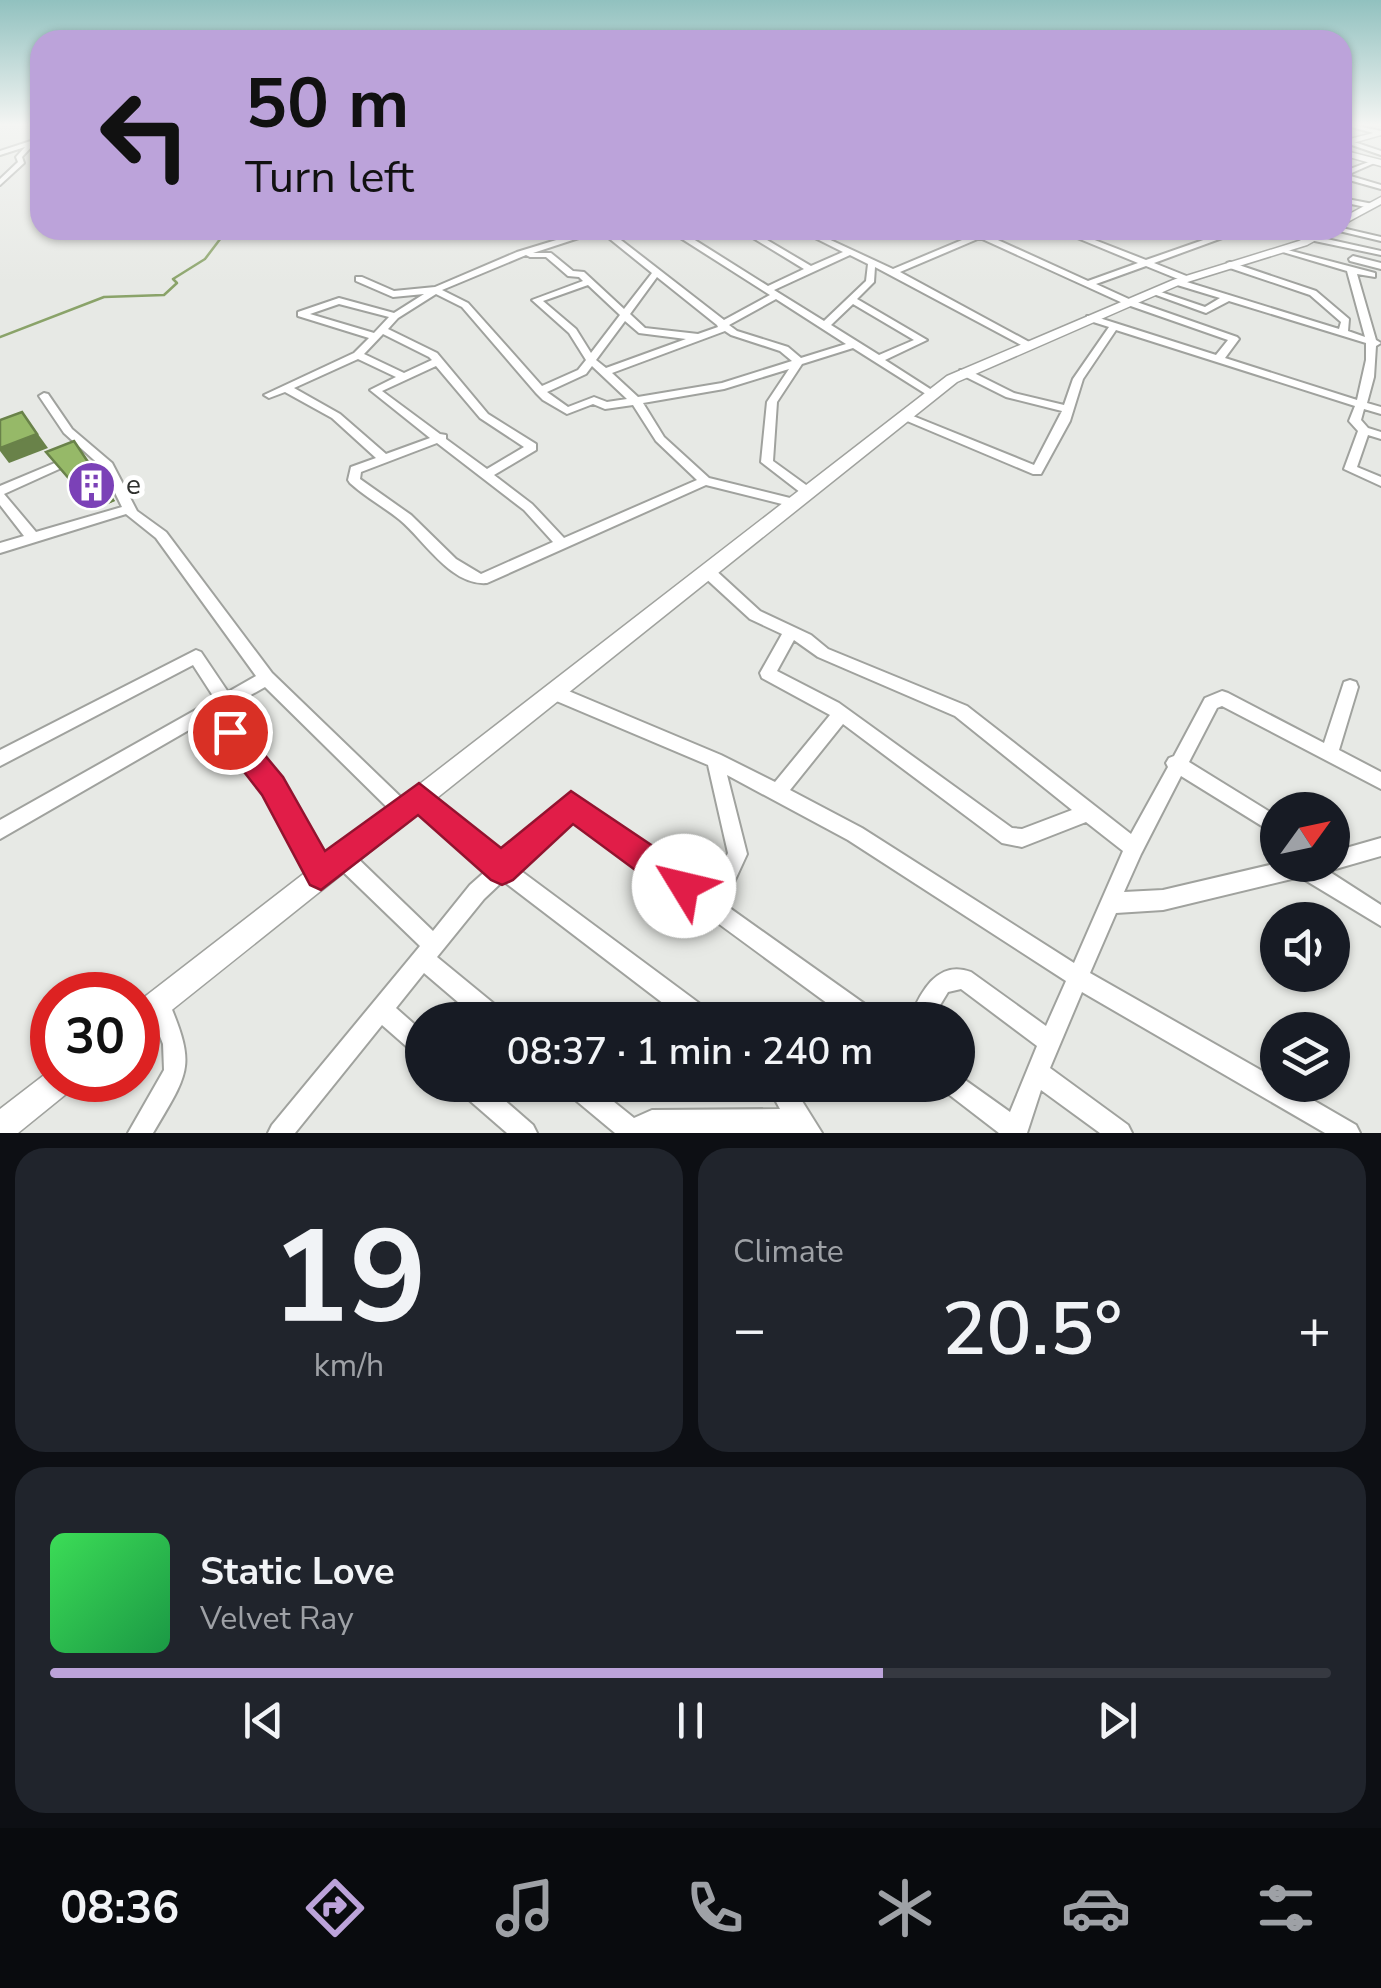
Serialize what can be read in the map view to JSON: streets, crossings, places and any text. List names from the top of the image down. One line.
{"places":{"building":["e"]},"north":"top right","page":{"turn":["50 m","Turn left"],"limit":"30","trip":"08:37 · 1 min · 240 m","tile":[["19","km/h"],"Climate"],"heat":["−","20.5°","+"],"song":["Static Love","Velvet Ray"],"tabs":"08:36"}}
